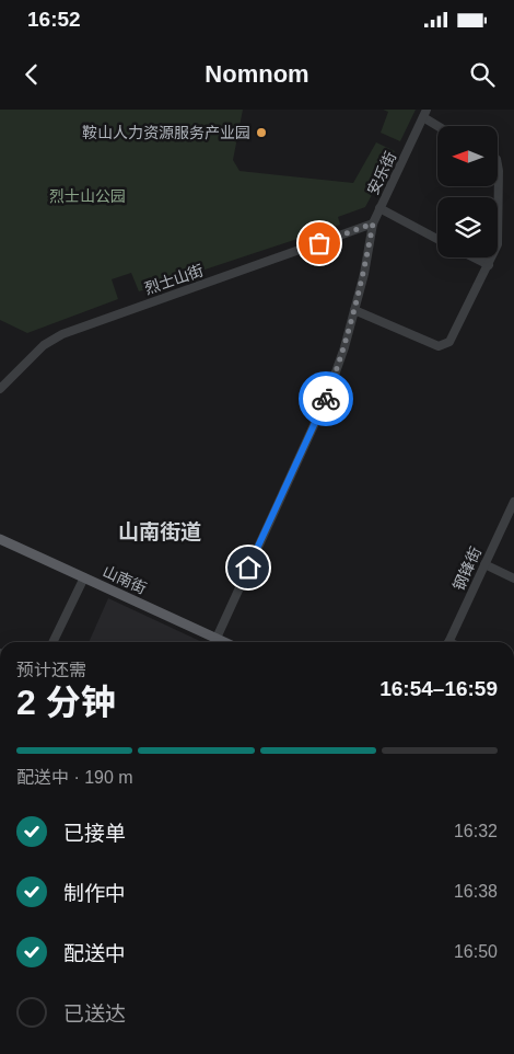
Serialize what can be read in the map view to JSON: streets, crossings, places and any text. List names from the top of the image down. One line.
{"streets":{"main road":["山南街"],"street":["安乐街","烈士山街","钢锋街"]},"crossings":[["安乐街","烈士山街"]],"districts":["山南街道"],"parks":["烈士山公园"],"places":["鞍山人力资源服务产业园"],"north":"left","page":{"status":"16:52","header":"Nomnom","heading":["2 分钟","预计还需","16:54–16:59"],"bar":"配送中 · 190 m","list":[["已接单","16:32"],["制作中","16:38"],["配送中","16:50"],"已送达"]}}
